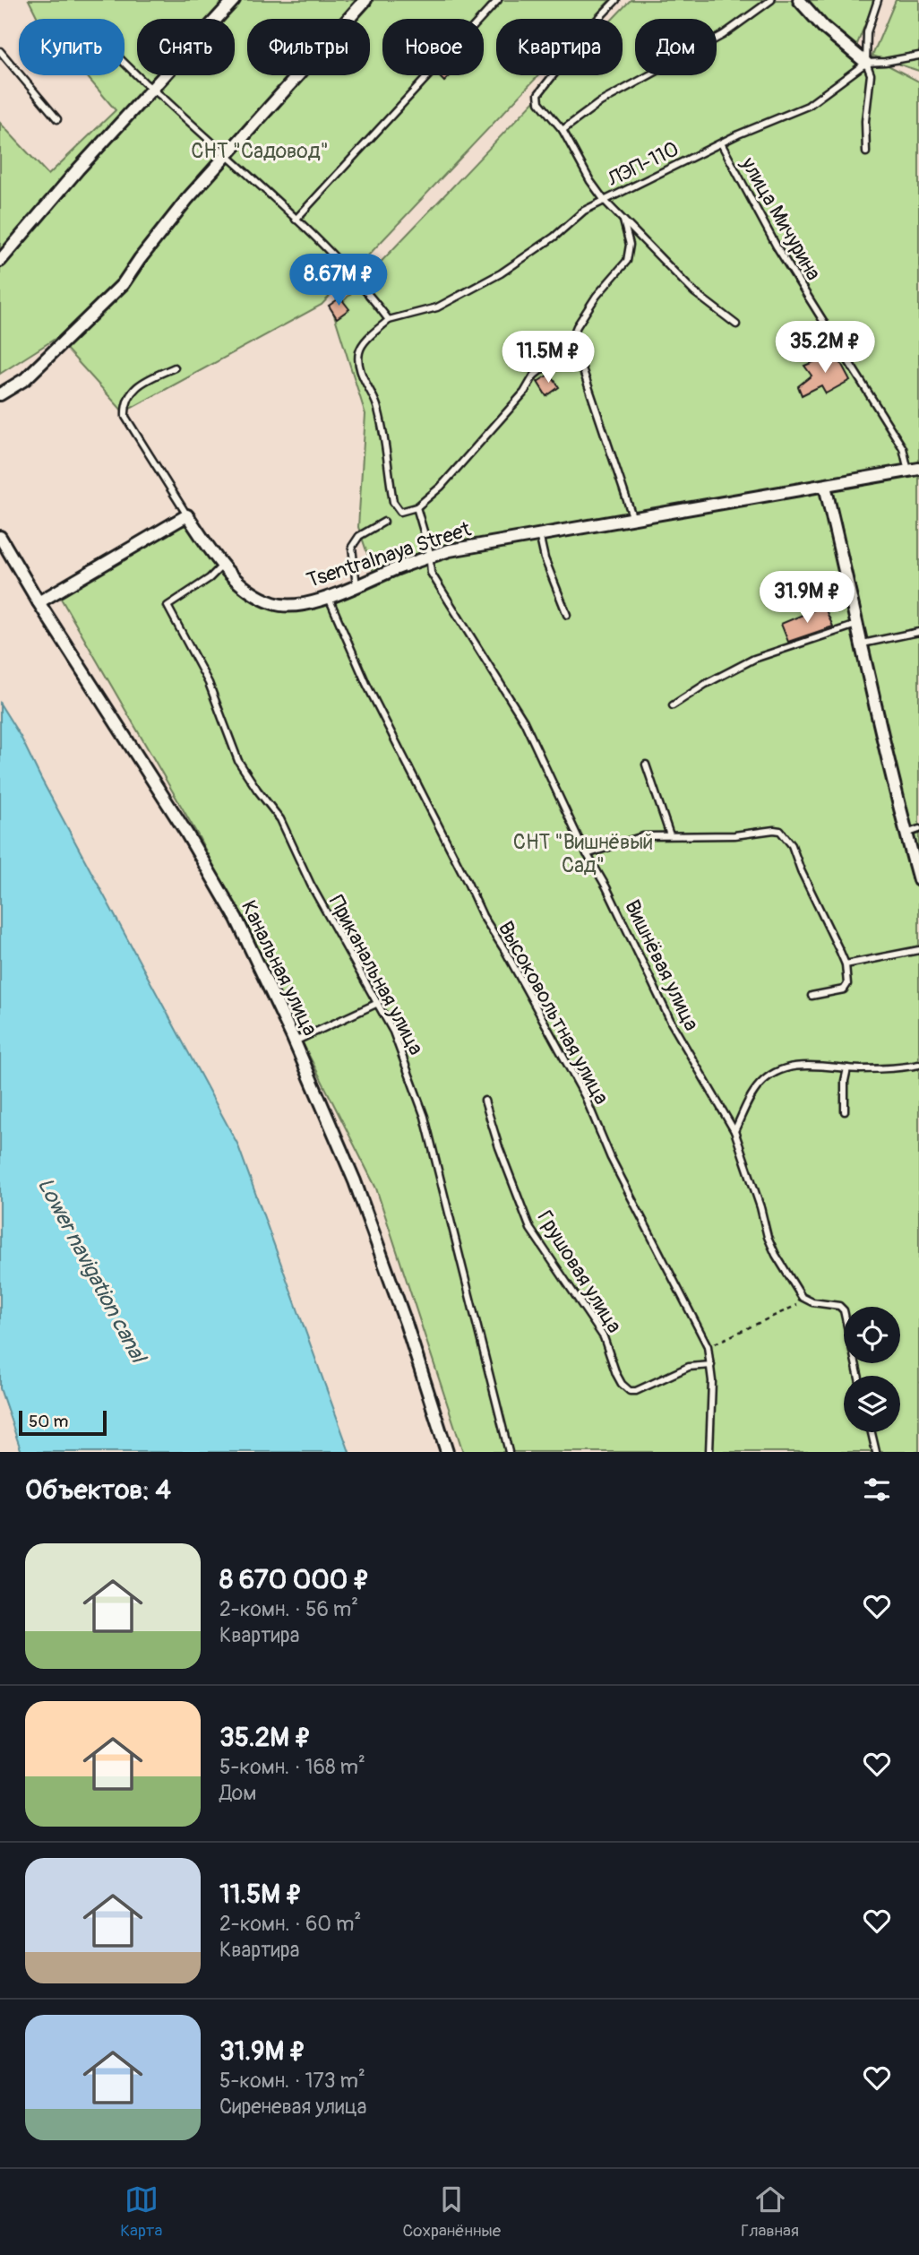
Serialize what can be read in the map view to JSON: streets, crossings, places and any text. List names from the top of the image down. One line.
{"streets":{"street":["Tsentralnaya Street","Канальная улица"],"lane":["ЛЭП-110","улица Мичурина","Вишнёвая улица","Приканальная улица","Высоковольтная улица","Грушовая улица"]},"crossings":[["ЛЭП-110","улица Мичурина"],["улица Мичурина","Tsentralnaya Street"],["Tsentralnaya Street","Вишнёвая улица"],["Tsentralnaya Street","Приканальная улица"],["Tsentralnaya Street","Высоковольтная улица"],["Высоковольтная улица","Грушовая улица"]],"water":["Lower navigation canal"],"parks":["СНТ \"Садовод\"","СНТ \"Вишнёвый Сад\""],"scale_bar":"50 m","page":{"chip":["Купить","Снять","Фильтры","Новое","Квартира","Дом"],"price":["8.67M ₽","35.2M ₽","11.5M ₽","31.9M ₽"],"scale":"50 m","heading":"Объектов: 4","list":[{"name":"8 670 000 ₽","note":"2-комн. · 56 m² · Квартира"},{"name":"35.2M ₽","note":"5-комн. · 168 m² · Дом"},{"name":"11.5M ₽","note":"2-комн. · 60 m² · Квартира"},{"name":"31.9M ₽","note":"5-комн. · 173 m² · Сиреневая улица"}],"tabs":["Карта","Сохранённые","Главная"]}}
